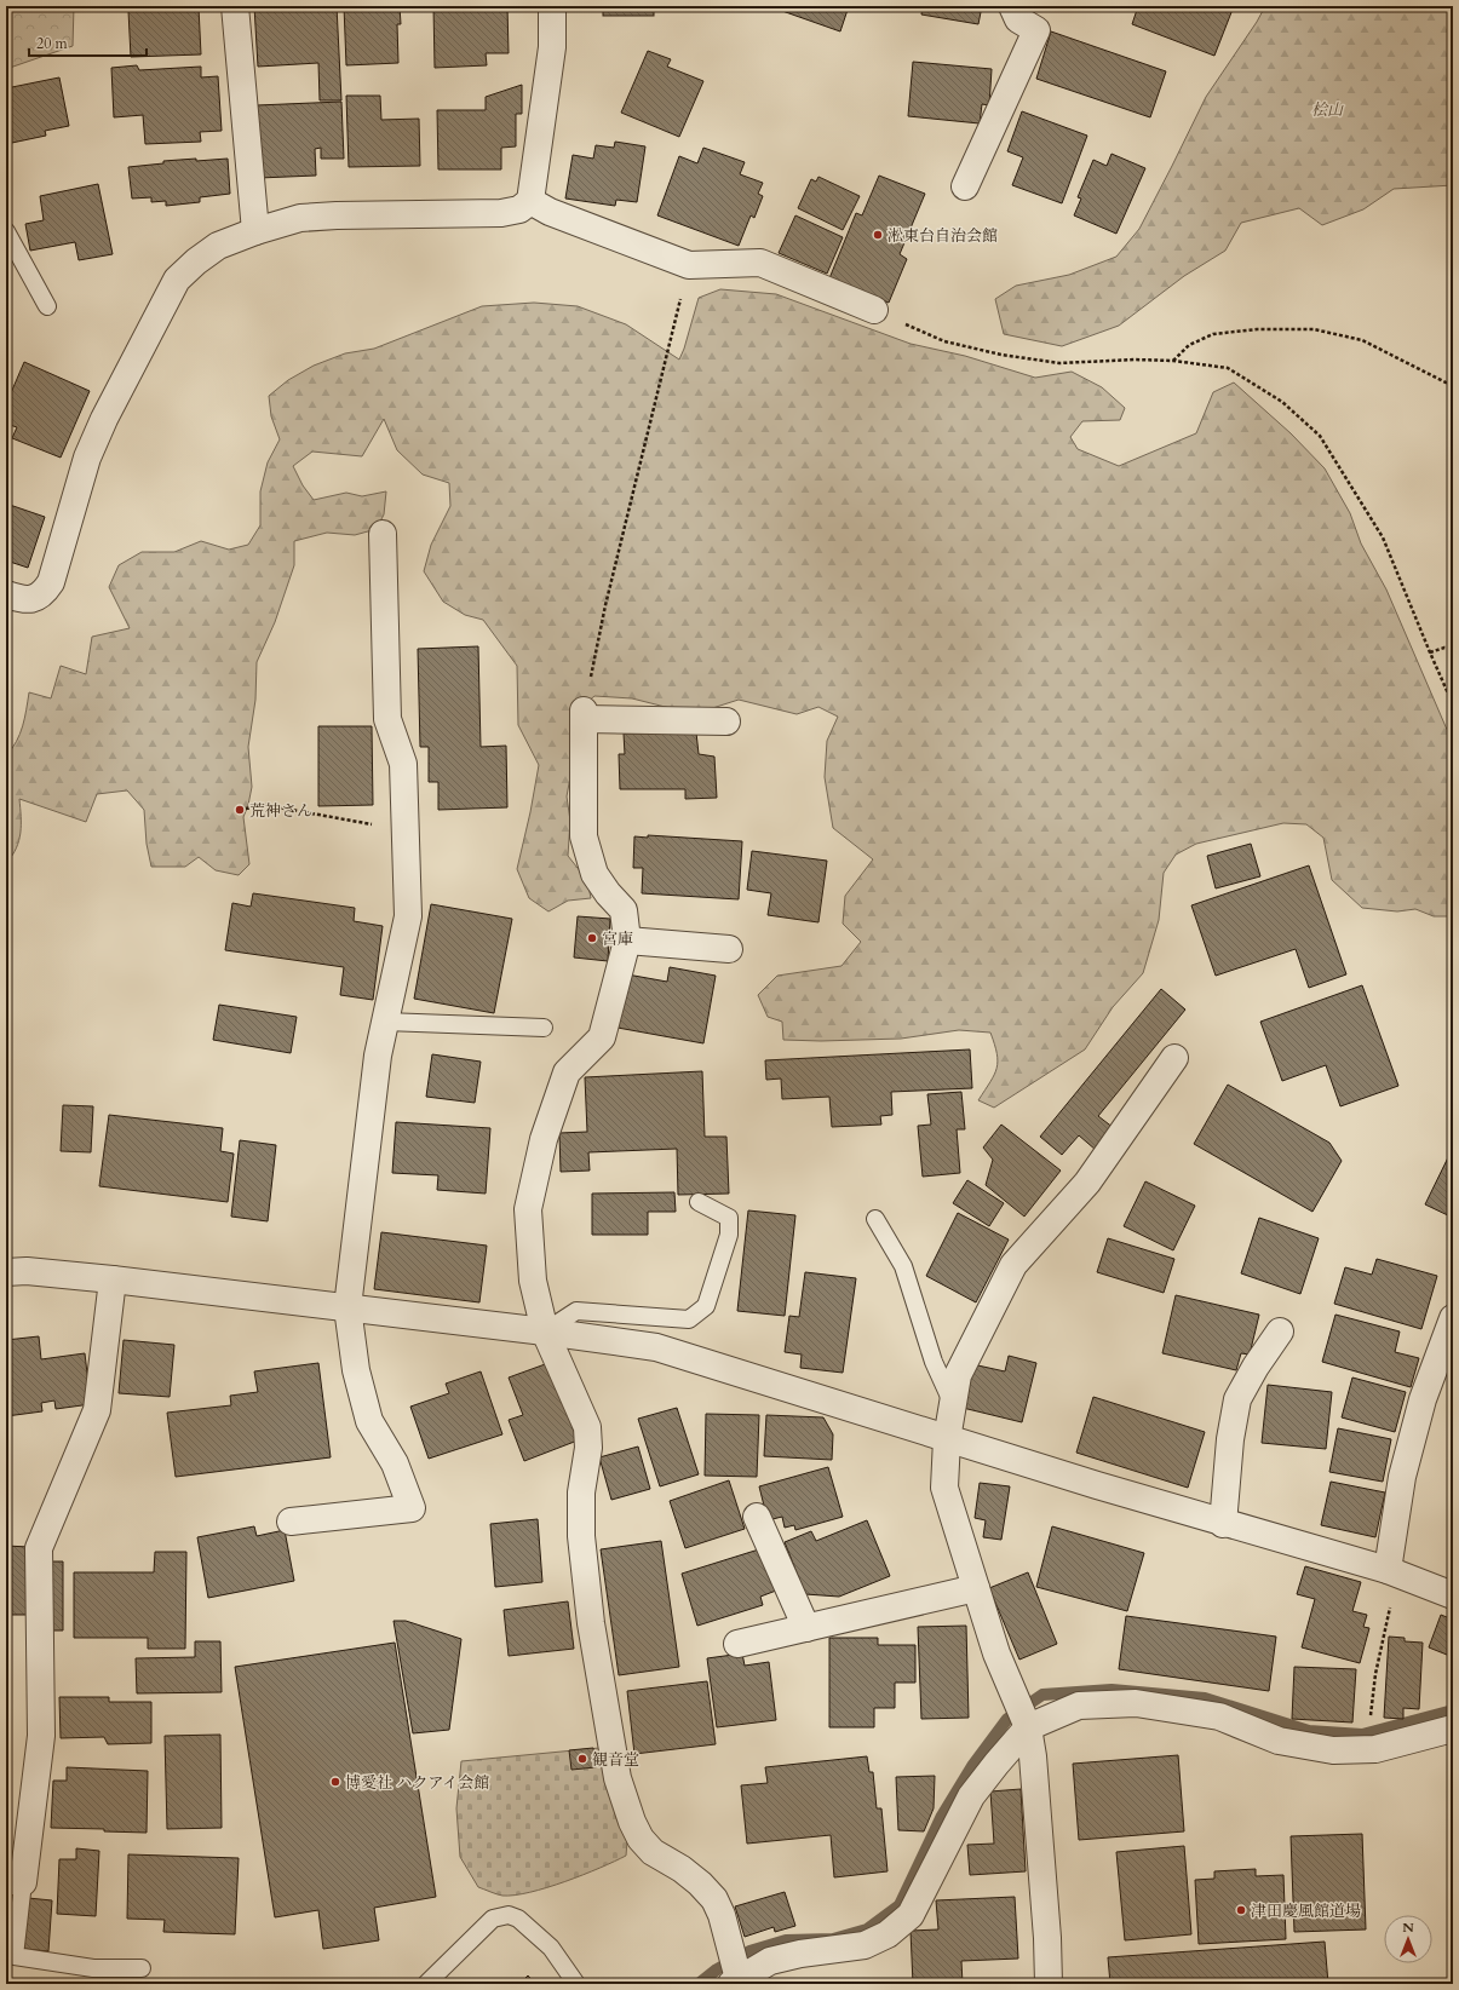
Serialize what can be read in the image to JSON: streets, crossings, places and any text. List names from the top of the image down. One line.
{"parks":["桧山"],"places":["淞東台自治会館","荒神さん","宮庫","観音堂","博愛社 ハクアイ会館","津田慶風館道場"],"scale_bar":"20 m","north":"top"}
